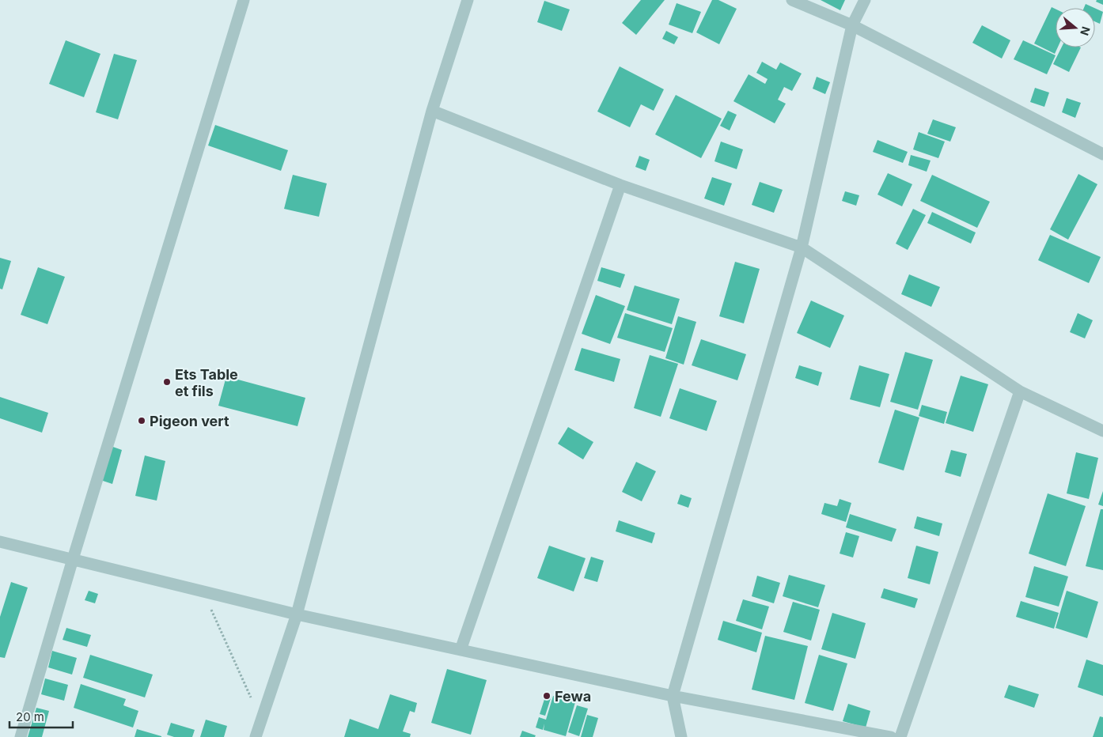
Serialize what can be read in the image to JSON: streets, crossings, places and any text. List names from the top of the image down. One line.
{"places":["Ets Table et fils","Pigeon vert","Fewa"],"scale_bar":"20 m","north":"right"}
